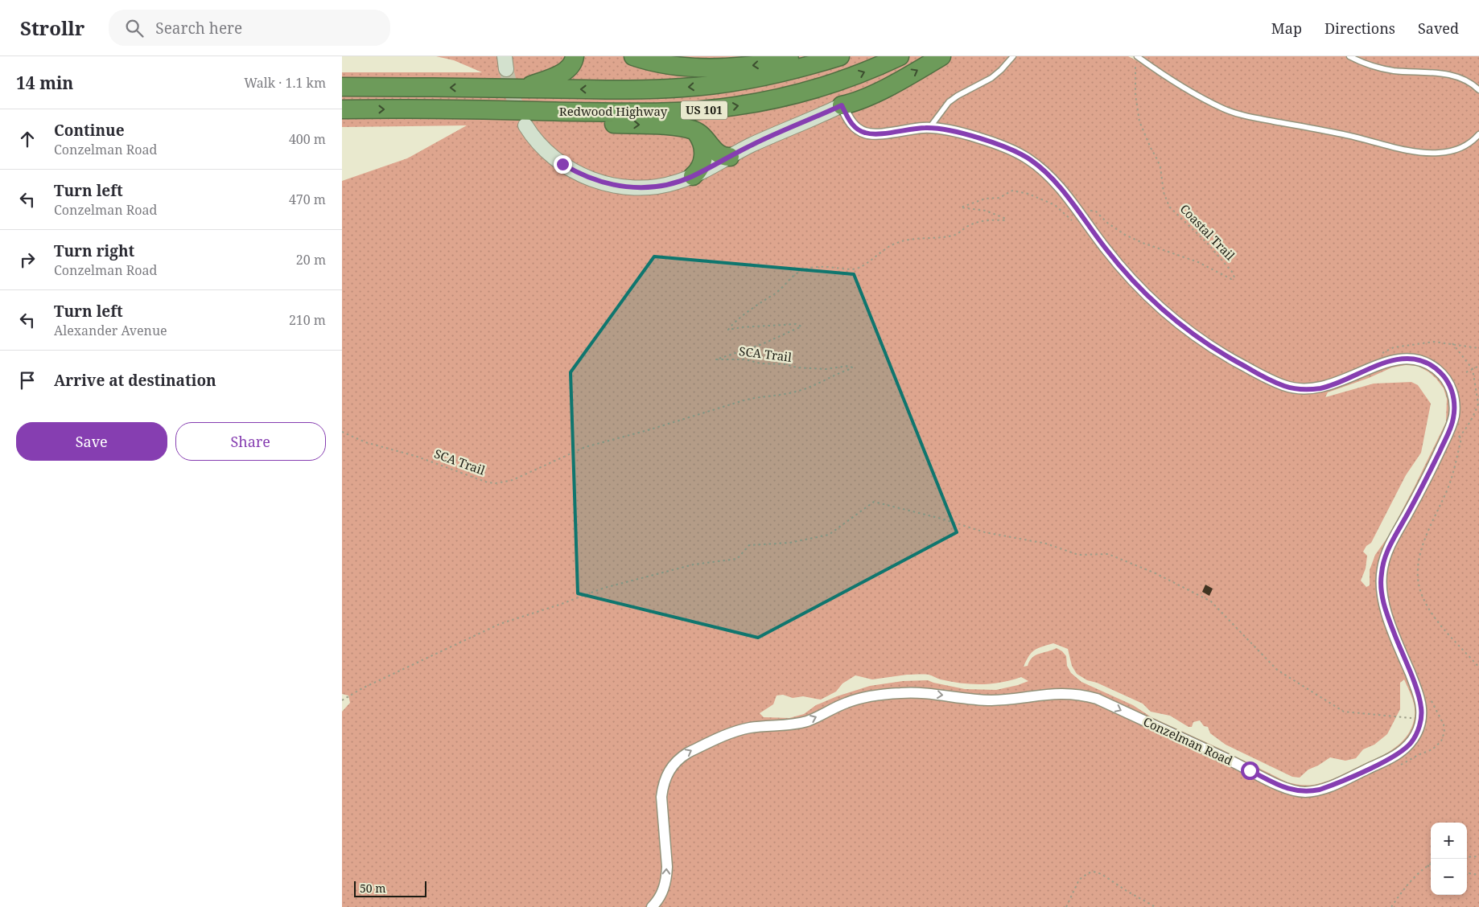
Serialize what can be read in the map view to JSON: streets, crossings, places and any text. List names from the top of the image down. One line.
{"streets":{"highway":["US 101","Redwood Highway"],"street":["Conzelman Road"],"path":["Coastal Trail","SCA Trail"]},"crossings":[["Coastal Trail","SCA Trail"],["Coastal Trail","Conzelman Road"],["SCA Trail","Conzelman Road"]],"one_way":["Conzelman Road"],"scale_bar":"50 m","page":{"header":"Strollr","search":"Search here","nav":["Map","Directions","Saved"],"heading":["14 min","Walk · 1.1 km"],"list":[["Continue","Conzelman Road","400 m"],["Turn left","Conzelman Road","470 m"],["Turn right","Conzelman Road","20 m"],["Turn left","Alexander Avenue","210 m"],"Arrive at destination"],"buttons":["Save","Share"],"map_buttons":["+","−"],"scale":"50 m"}}
